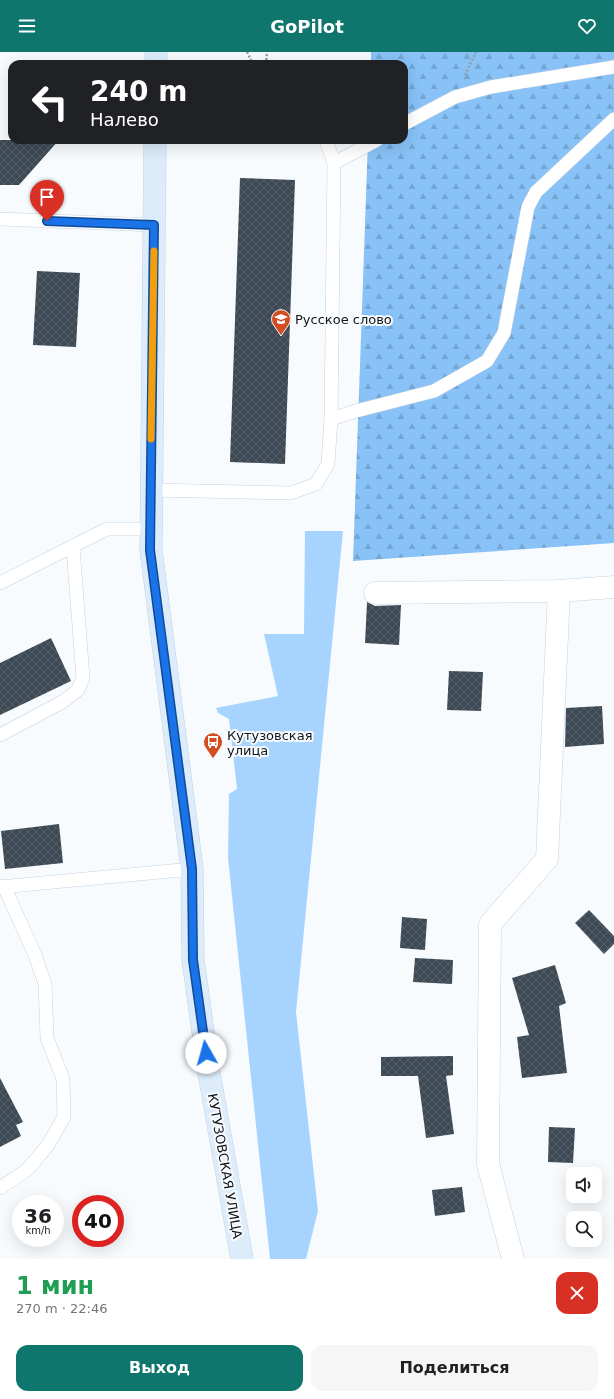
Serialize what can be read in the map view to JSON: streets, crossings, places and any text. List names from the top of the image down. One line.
{"streets":{"street":["КУТУЗОВСКАЯ УЛИЦА"]},"places":{"school or university":["Русское слово"],"bus stop":["Кутузовская улица"]},"page":{"header":"GoPilot","turn":["240 m","Налево"],"speed":"36 km/h","limit":"40","heading":["1 мин","270 m · 22:46"],"buttons":["Выход","Поделиться"]}}
